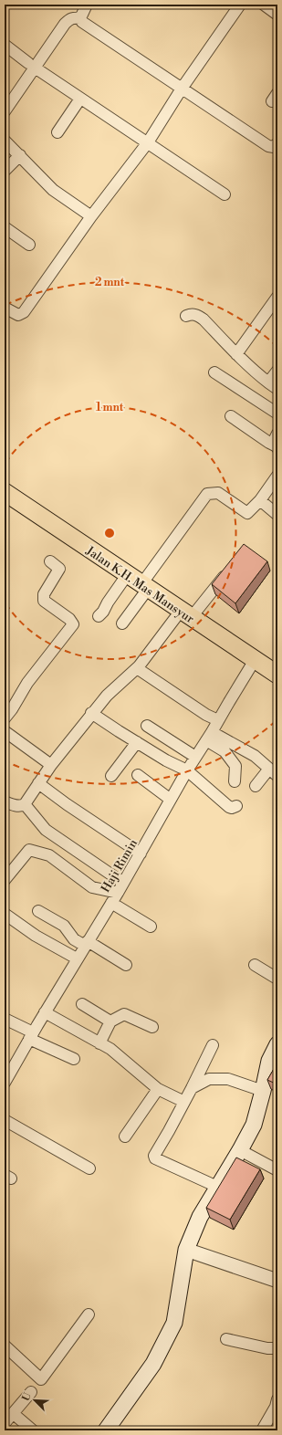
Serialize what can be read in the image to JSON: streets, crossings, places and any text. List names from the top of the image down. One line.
{"streets":{"main road":["Jalan K.H. Mas Mansyur"],"street":["Haji Rimin"]},"crossings":[["Jalan K.H. Mas Mansyur","Haji Rimin"]],"north":"top left","rings":["2 mnt","1 mnt"]}
